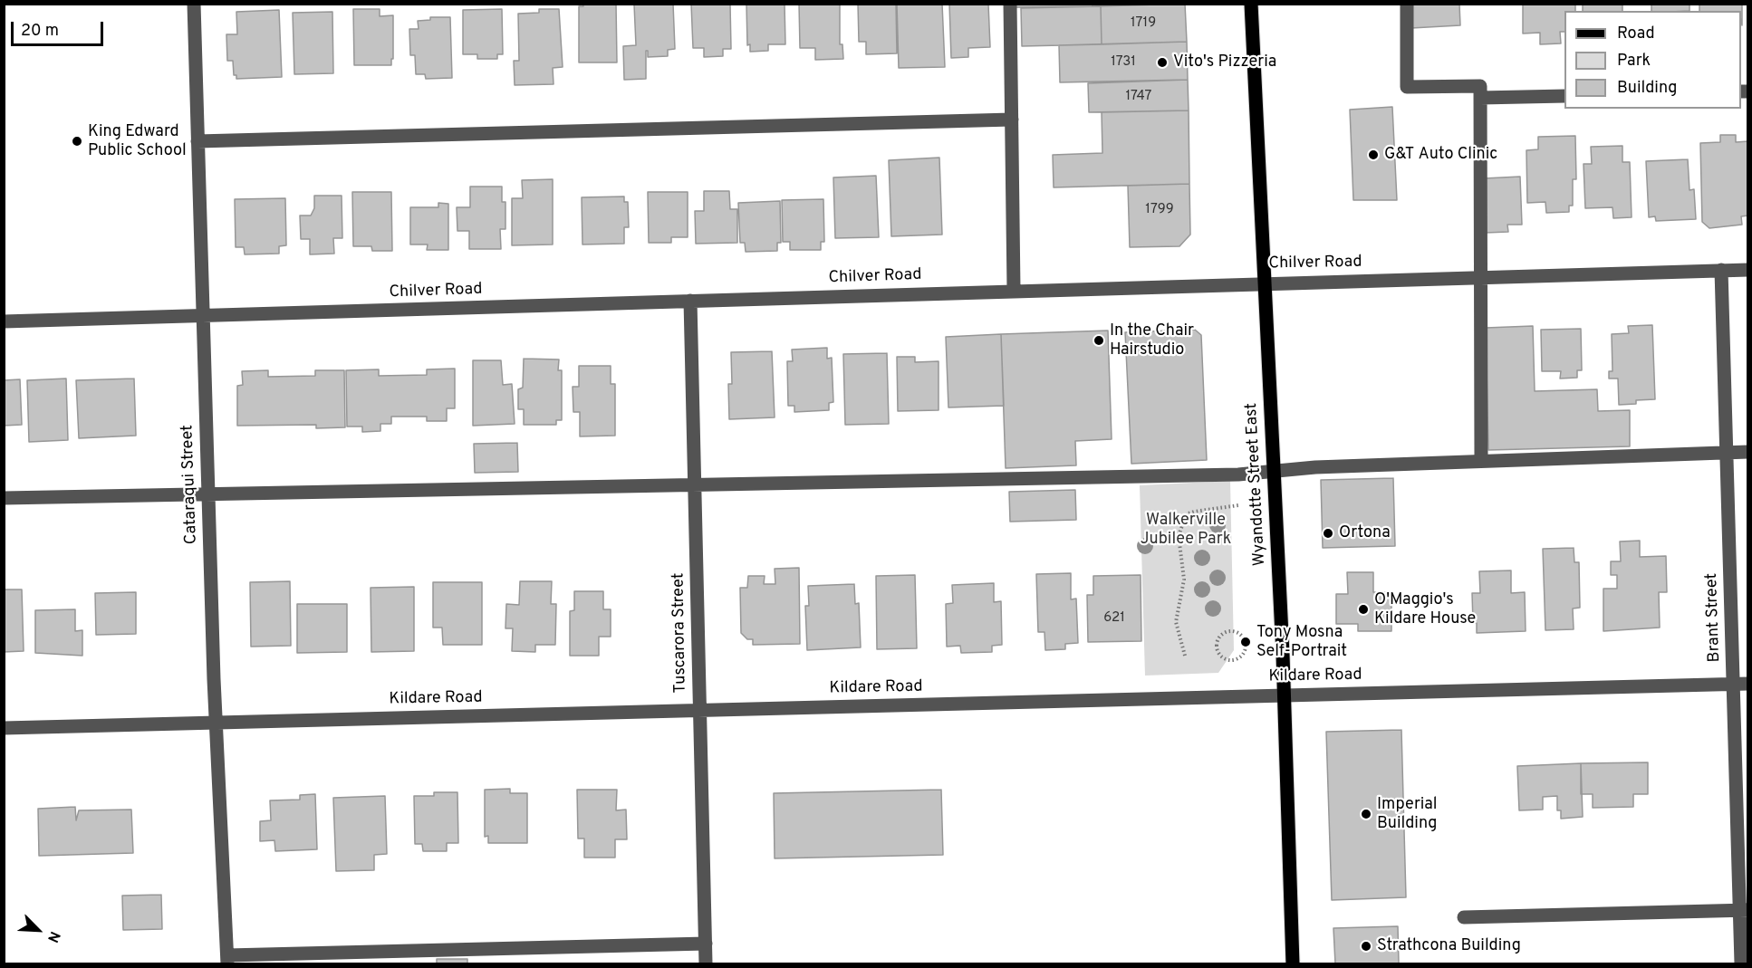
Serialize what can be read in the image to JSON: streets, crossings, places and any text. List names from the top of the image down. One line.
{"streets":{"main road":["Wyandotte Street East"],"street":["Chilver Road","Cataraqui Street","Brant Street","Tuscarora Street","Kildare Road"]},"crossings":[["Chilver Road","Cataraqui Street"],["Chilver Road","Wyandotte Street East"],["Chilver Road","Brant Street"],["Chilver Road","Tuscarora Street"],["Cataraqui Street","Kildare Road"],["Wyandotte Street East","Kildare Road"],["Brant Street","Kildare Road"],["Tuscarora Street","Kildare Road"]],"parks":["Walkerville Jubilee Park"],"places":["Vito's Pizzeria","King Edward Public School","G&T Auto Clinic","In the Chair Hairstudio","Ortona","O'Maggio's Kildare House","Tony Mosna Self-Portrait","Imperial Building","Strathcona Building"],"house_numbers":["1719","1731","1747","1799","621"],"legend":["Road","Park","Building"],"scale_bar":"20 m","north":"bottom right"}
